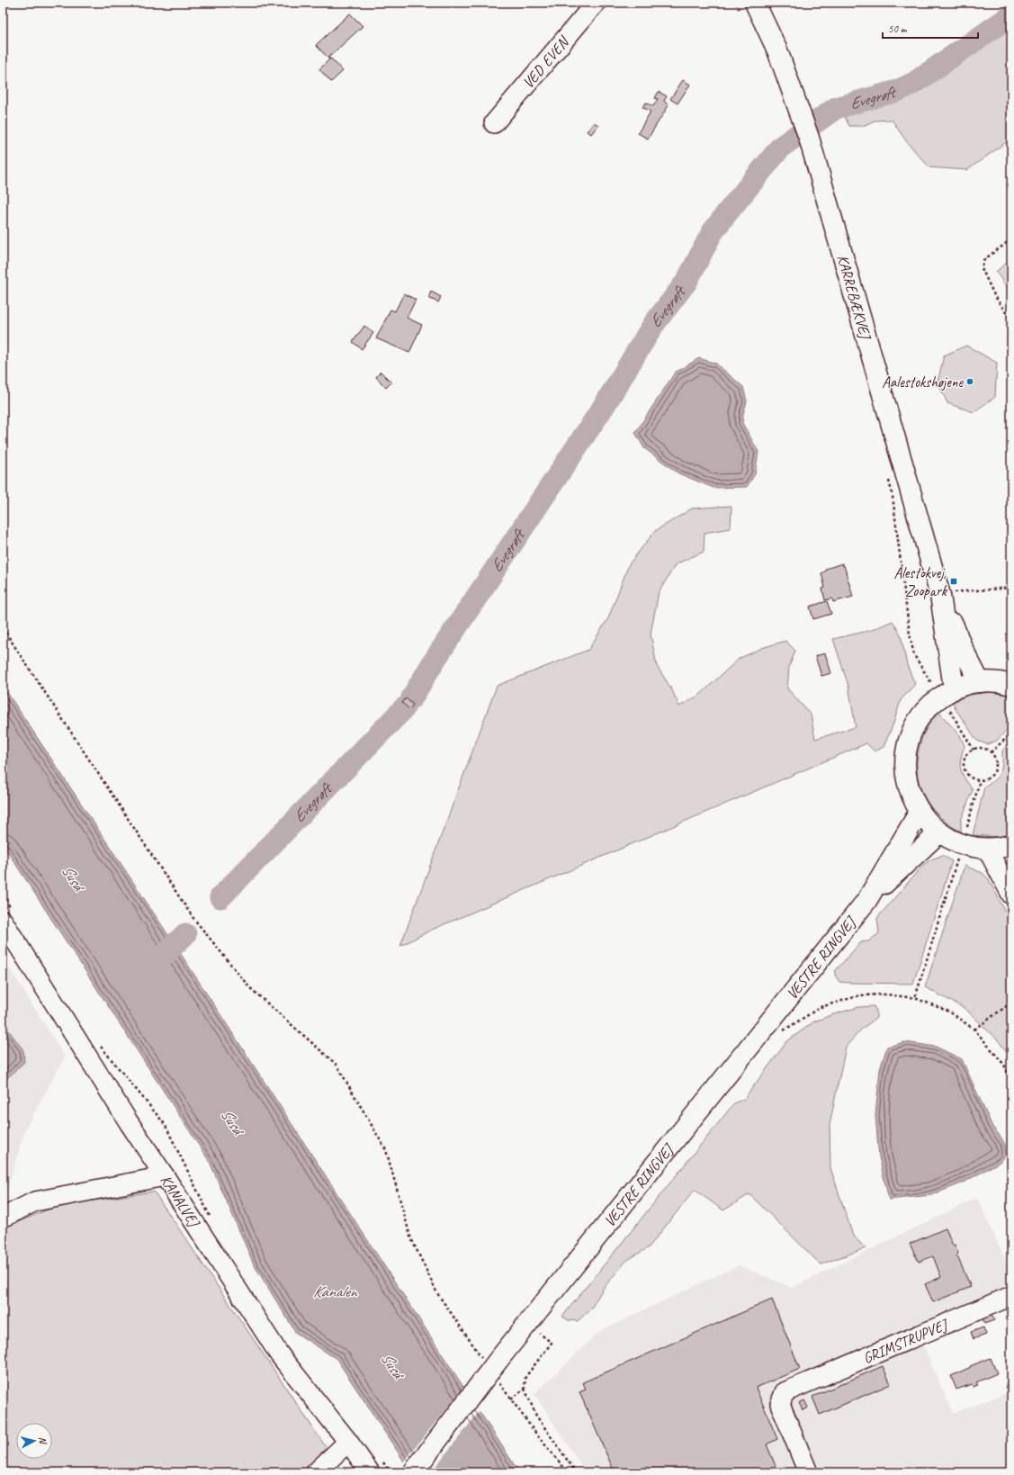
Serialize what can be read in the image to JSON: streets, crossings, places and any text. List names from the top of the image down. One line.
{"streets":{"main road":["KARREBÆKVEJ","VESTRE RINGVEJ"],"street":["VED EVEN","KANALVEJ","GRIMSTRUPVEJ"]},"water":["Evegrøft","Suså","Kanalen"],"places":{"other":["Aalestokshøjene"],"transit":["Ålestokvej, Zoopark"]},"scale_bar":"50 m","north":"right"}
